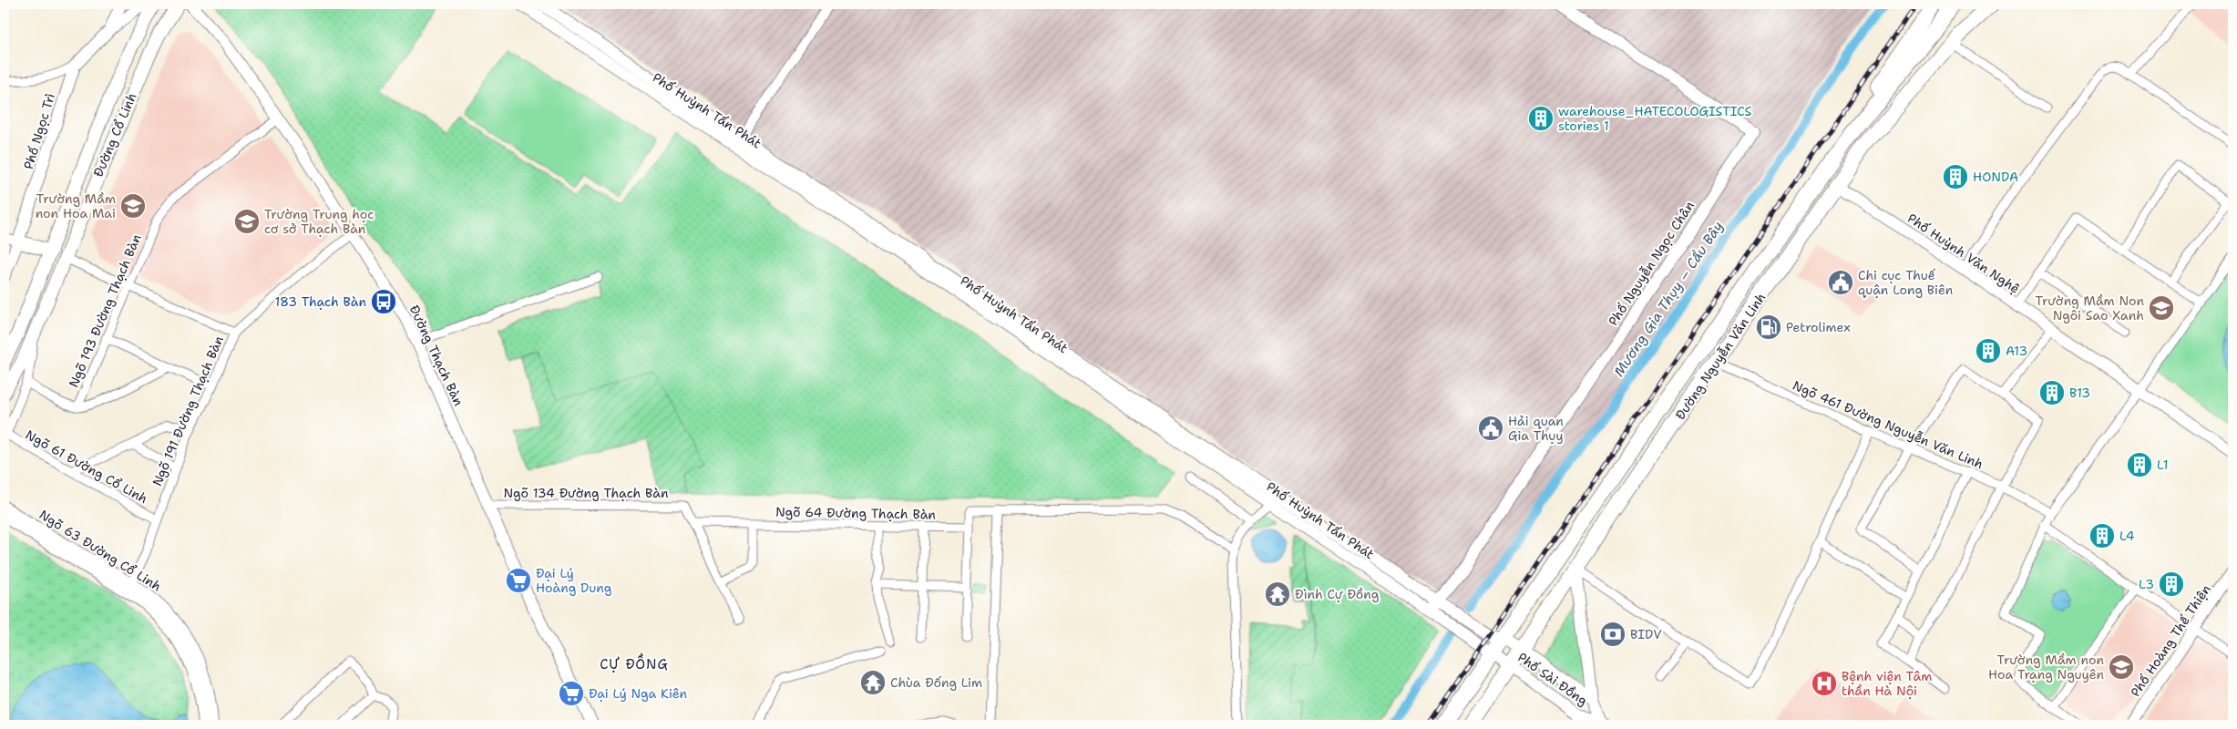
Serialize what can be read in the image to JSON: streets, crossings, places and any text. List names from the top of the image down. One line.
{"streets":{"highway":["Đường Nguyễn Văn Linh"],"main road":["Đường Cổ Linh"],"street":["Phố Huỳnh Tấn Phát","Phố Ngọc Trì","Phố Huỳnh Văn Nghệ","Phố Nguyễn Ngọc Chân","Ngõ 193 Đường Thạch Bàn","Đường Thạch Bàn","Ngõ 191 Đường Thạch Bàn","Ngõ 461 Đường Nguyễn Văn Linh","Ngõ 61 Đường Cổ Linh","Ngõ 134 Đường Thạch Bàn","Ngõ 64 Đường Thạch Bàn","Ngõ 63 Đường Cổ Linh","Phố Hoàng Thế Thiện","Phố Sài Đồng"]},"crossings":[["Phố Huỳnh Tấn Phát","Phố Nguyễn Ngọc Chân"],["Phố Huỳnh Tấn Phát","Đường Nguyễn Văn Linh"],["Phố Huỳnh Tấn Phát","Phố Sài Đồng"],["Phố Huỳnh Văn Nghệ","Đường Nguyễn Văn Linh"],["Ngõ 193 Đường Thạch Bàn","Đường Thạch Bàn"],["Đường Thạch Bàn","Ngõ 191 Đường Thạch Bàn"],["Đường Thạch Bàn","Ngõ 134 Đường Thạch Bàn"],["Đường Nguyễn Văn Linh","Ngõ 461 Đường Nguyễn Văn Linh"],["Đường Nguyễn Văn Linh","Phố Sài Đồng"],["Ngõ 191 Đường Thạch Bàn","Ngõ 61 Đường Cổ Linh"],["Ngõ 191 Đường Thạch Bàn","Ngõ 63 Đường Cổ Linh"],["Ngõ 134 Đường Thạch Bàn","Ngõ 64 Đường Thạch Bàn"]],"districts":["CỰ ĐỒNG"],"water":["Mương Gia Thụy – Cầu Bây"],"places":{"building":["warehouse_HATECOLOGISTICS stories 1","HONDA","A13","B13","L1","L4","L3"],"school or university":["Trường Mầm non Hoa Mai","Trường Trung học cơ sở Thạch Bàn","Trường Mầm Non Ngôi Sao Xanh","Trường Mầm non Hoa Trạng Nguyên"],"public building":["Chi cục Thuế quận Long Biên","Hải quan Gia Thụy"],"bus stop":["183 Thạch Bàn"],"fuel station":["Petrolimex"],"supermarket":["Đại Lý Hoàng Dung","Đại Lý Nga Kiên"],"temple":["Đình Cự Đồng","Chùa Đống Lim"],"bank":["BIDV"],"hospital":["Bệnh viện Tâm thần Hà Nội"]}}
